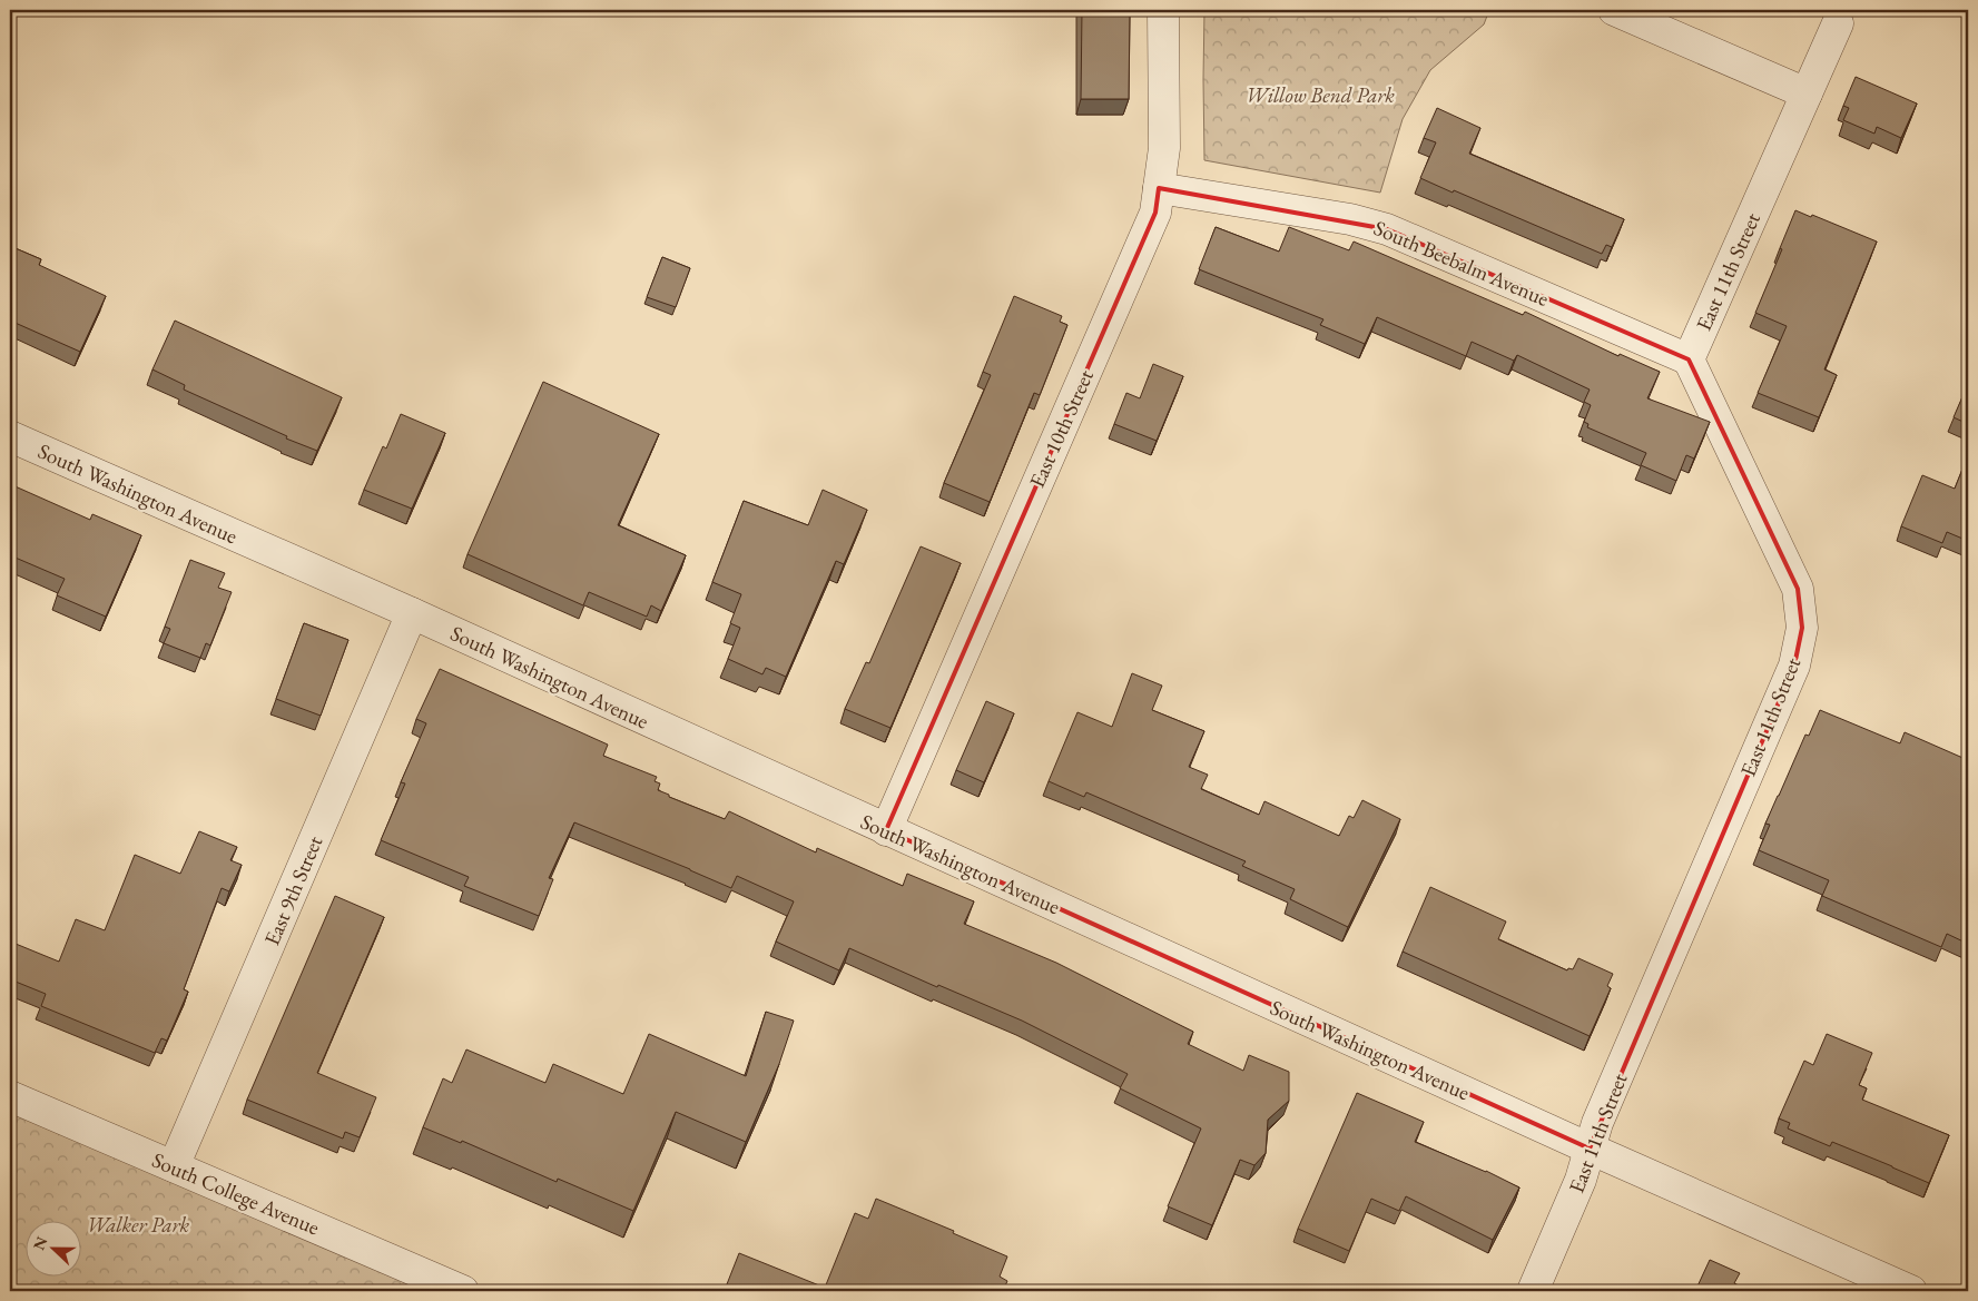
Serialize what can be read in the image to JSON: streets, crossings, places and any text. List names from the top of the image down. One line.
{"streets":{"street":["South Beebalm Avenue","East 11th Street","East 10th Street","South Washington Avenue","East 9th Street","South College Avenue"]},"crossings":[["South Beebalm Avenue","East 11th Street"],["South Beebalm Avenue","East 10th Street"],["East 11th Street","South Washington Avenue"],["East 10th Street","South Washington Avenue"],["South Washington Avenue","East 9th Street"],["East 9th Street","South College Avenue"]],"parks":["Willow Bend Park","Walker Park"],"north":"left"}
